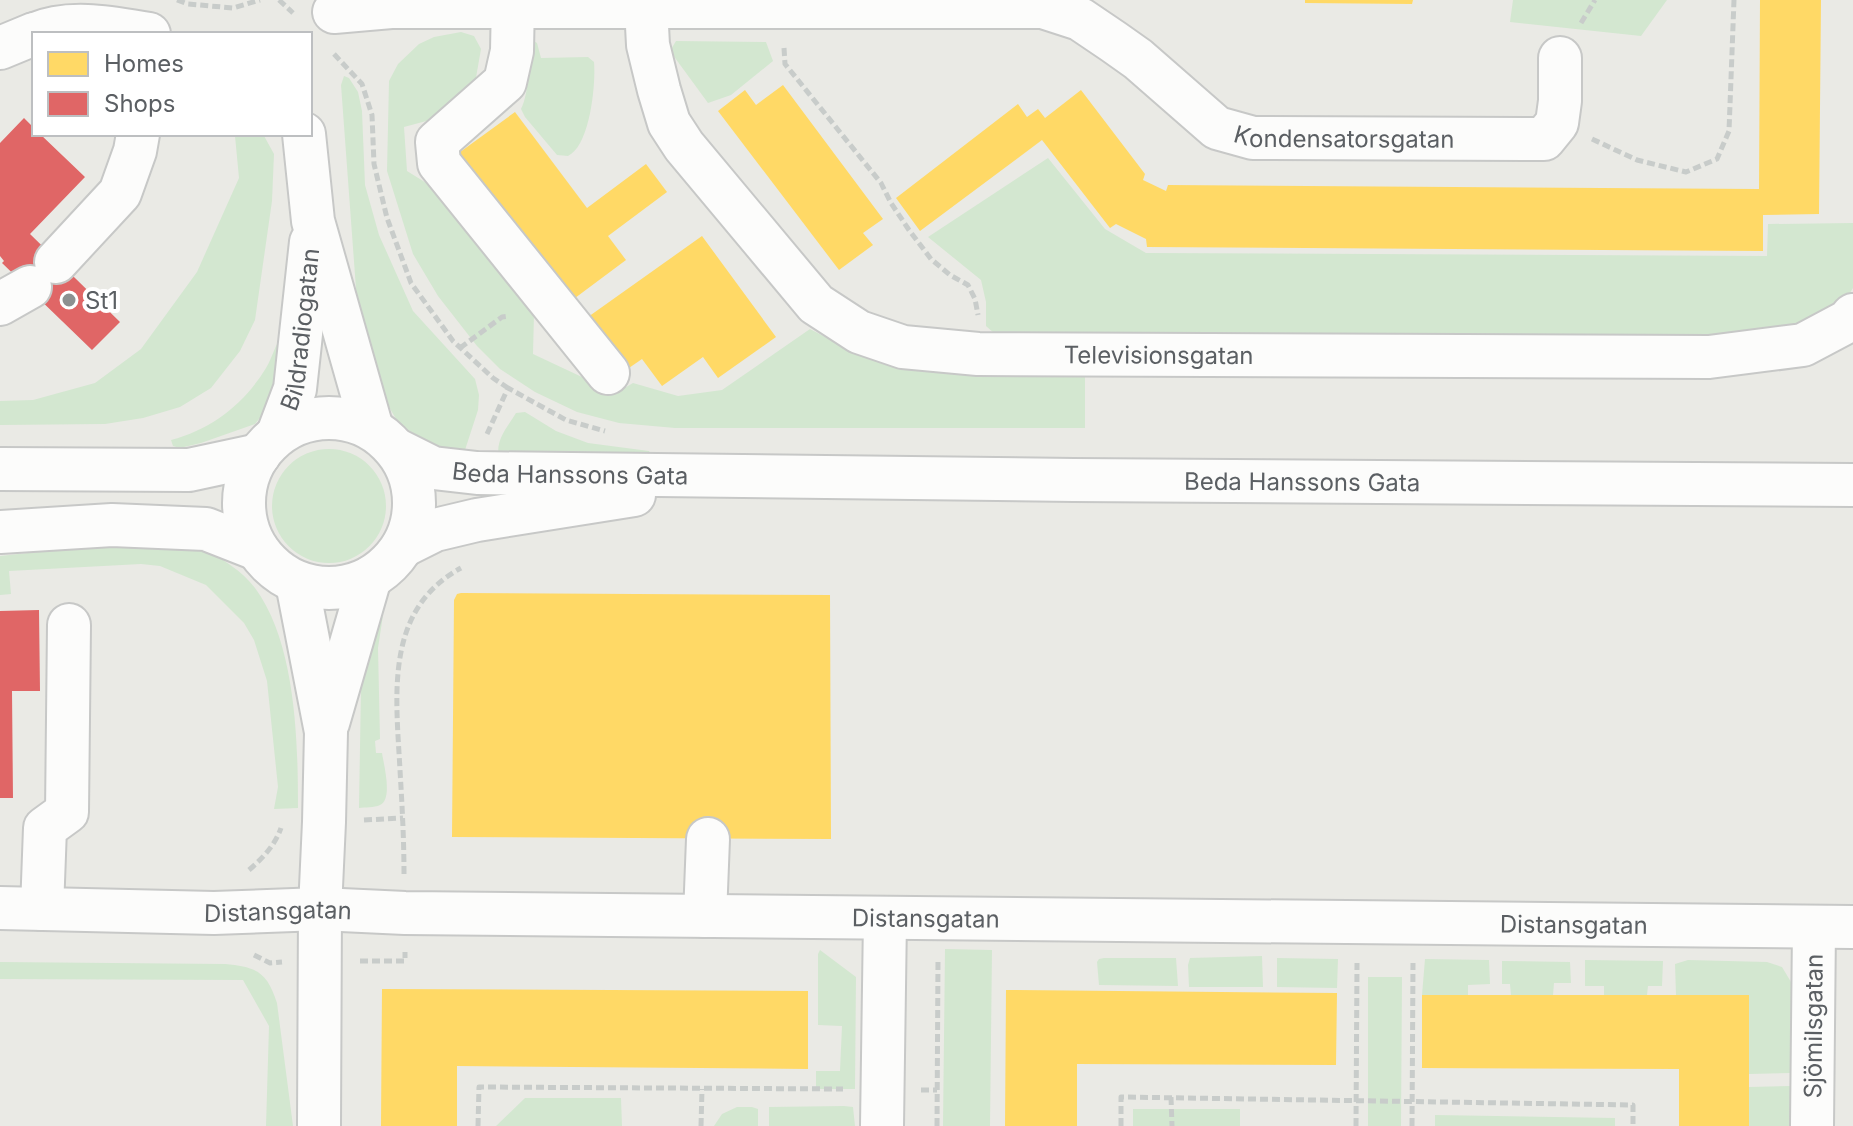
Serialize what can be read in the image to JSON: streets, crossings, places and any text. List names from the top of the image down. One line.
{"streets":{"street":["Kondensatorsgatan","Bildradiogatan","Televisionsgatan","Beda Hanssons Gata","Distansgatan","Sjömilsgatan"]},"crossings":[["Kondensatorsgatan","Televisionsgatan"],["Bildradiogatan","Beda Hanssons Gata"],["Distansgatan","Sjömilsgatan"]],"places":["St1"],"legend":["Homes","Shops"]}
